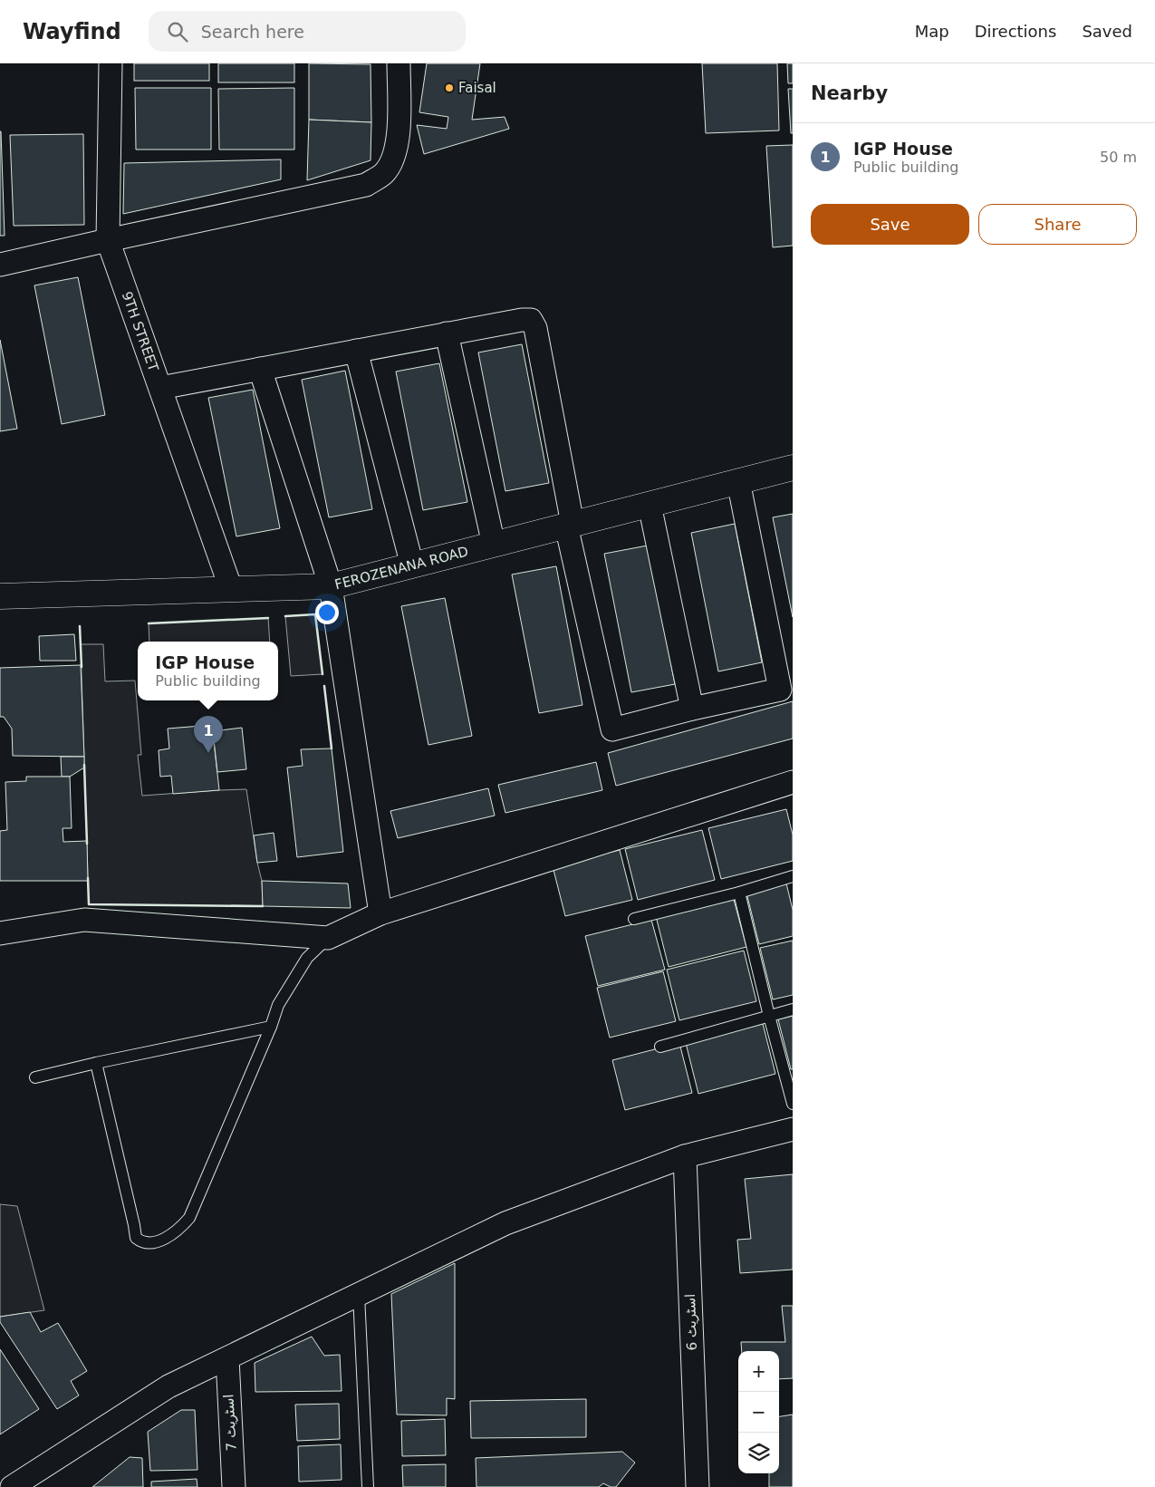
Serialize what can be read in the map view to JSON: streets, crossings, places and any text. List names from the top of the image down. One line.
{"streets":{"street":["9TH STREET","FEROZENANA ROAD","اسٹریٹ 6","اسٹریٹ 7"]},"crossings":[["9TH STREET","FEROZENANA ROAD"]],"places":["Faisal"],"page":{"header":"Wayfind","search":"Search here","nav":["Map","Directions","Saved"],"heading":"Nearby","list":[{"mark":"1","name":"IGP House","note":"Public building","value":"50 m"}],"buttons":["Save","Share"],"popup":["IGP House","Public building"],"pins":"1","map_buttons":["+","−"]}}
